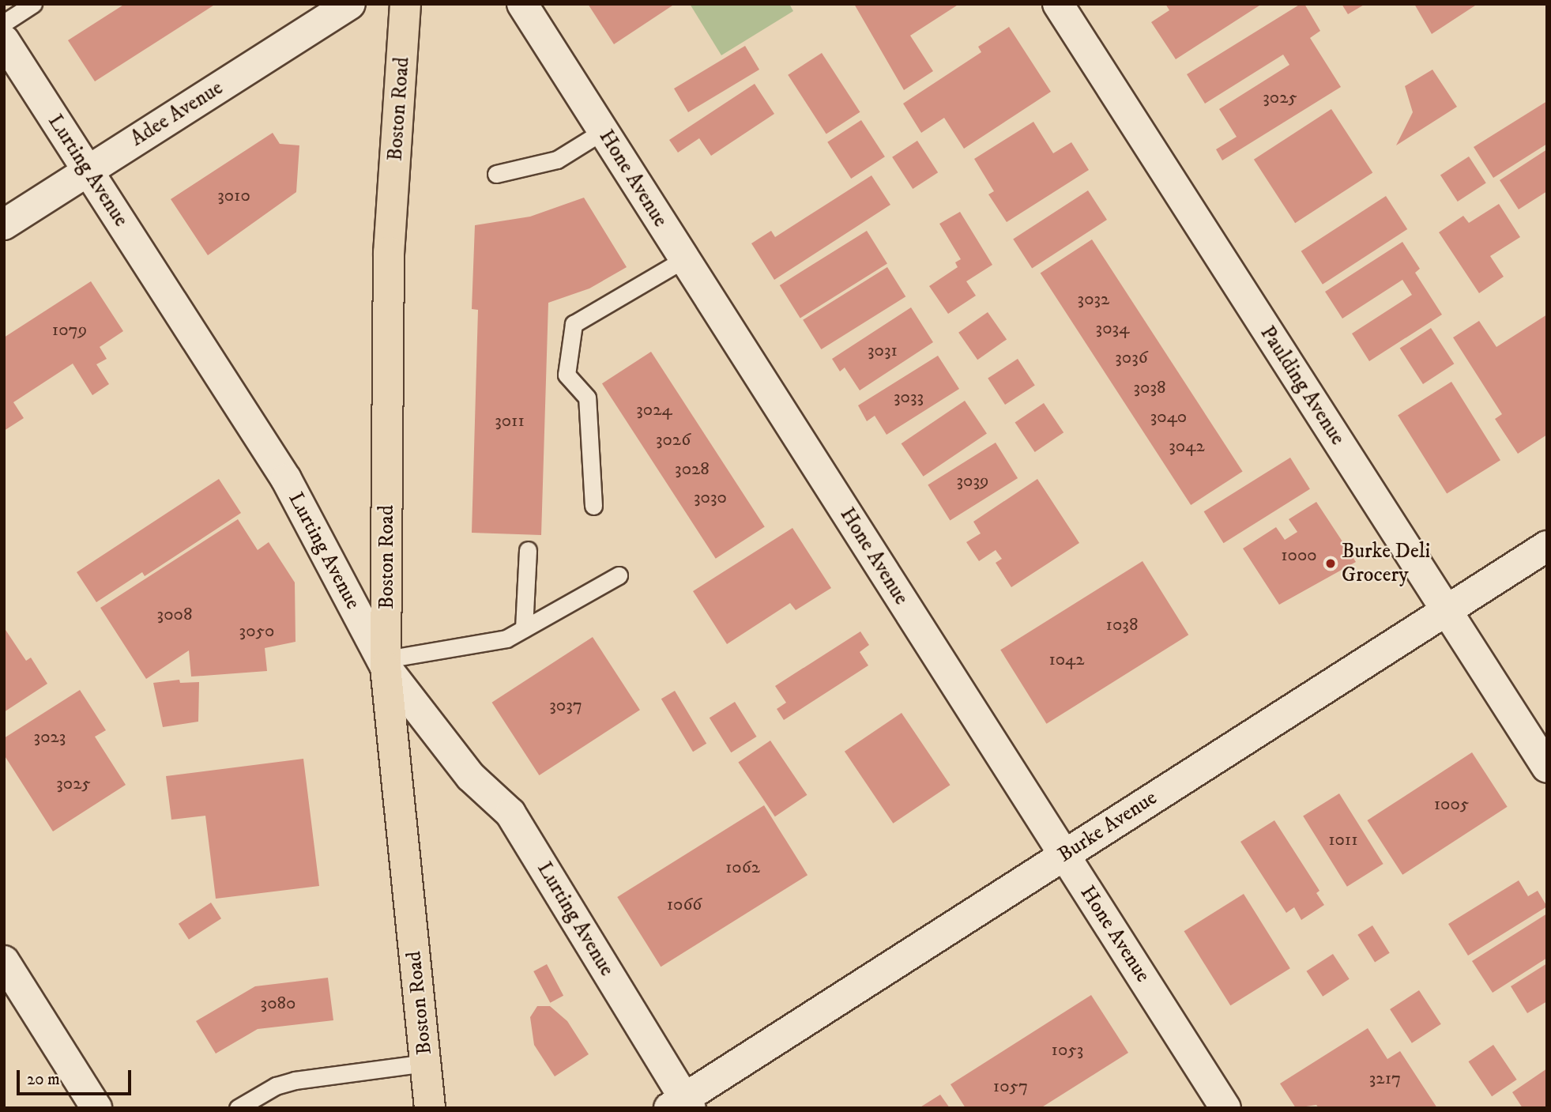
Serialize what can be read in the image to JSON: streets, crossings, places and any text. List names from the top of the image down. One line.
{"streets":{"main road":["Boston Road"],"street":["Adee Avenue","Lurting Avenue","Hone Avenue","Paulding Avenue","Burke Avenue"]},"crossings":[["Boston Road","Lurting Avenue"],["Adee Avenue","Lurting Avenue"],["Lurting Avenue","Burke Avenue"],["Hone Avenue","Burke Avenue"],["Paulding Avenue","Burke Avenue"]],"places":["Burke Deli Grocery"],"house_numbers":["3025","3010","3032","3034","1079","3031","3036","3038","3033","3024","3040","3011","3026","3042","3028","3039","3030","1000","3008","1038","3050","1042","3037","3023","3025","1005","1011","1062","1066","3080","1053","3217","1057"],"scale_bar":"20 m"}
